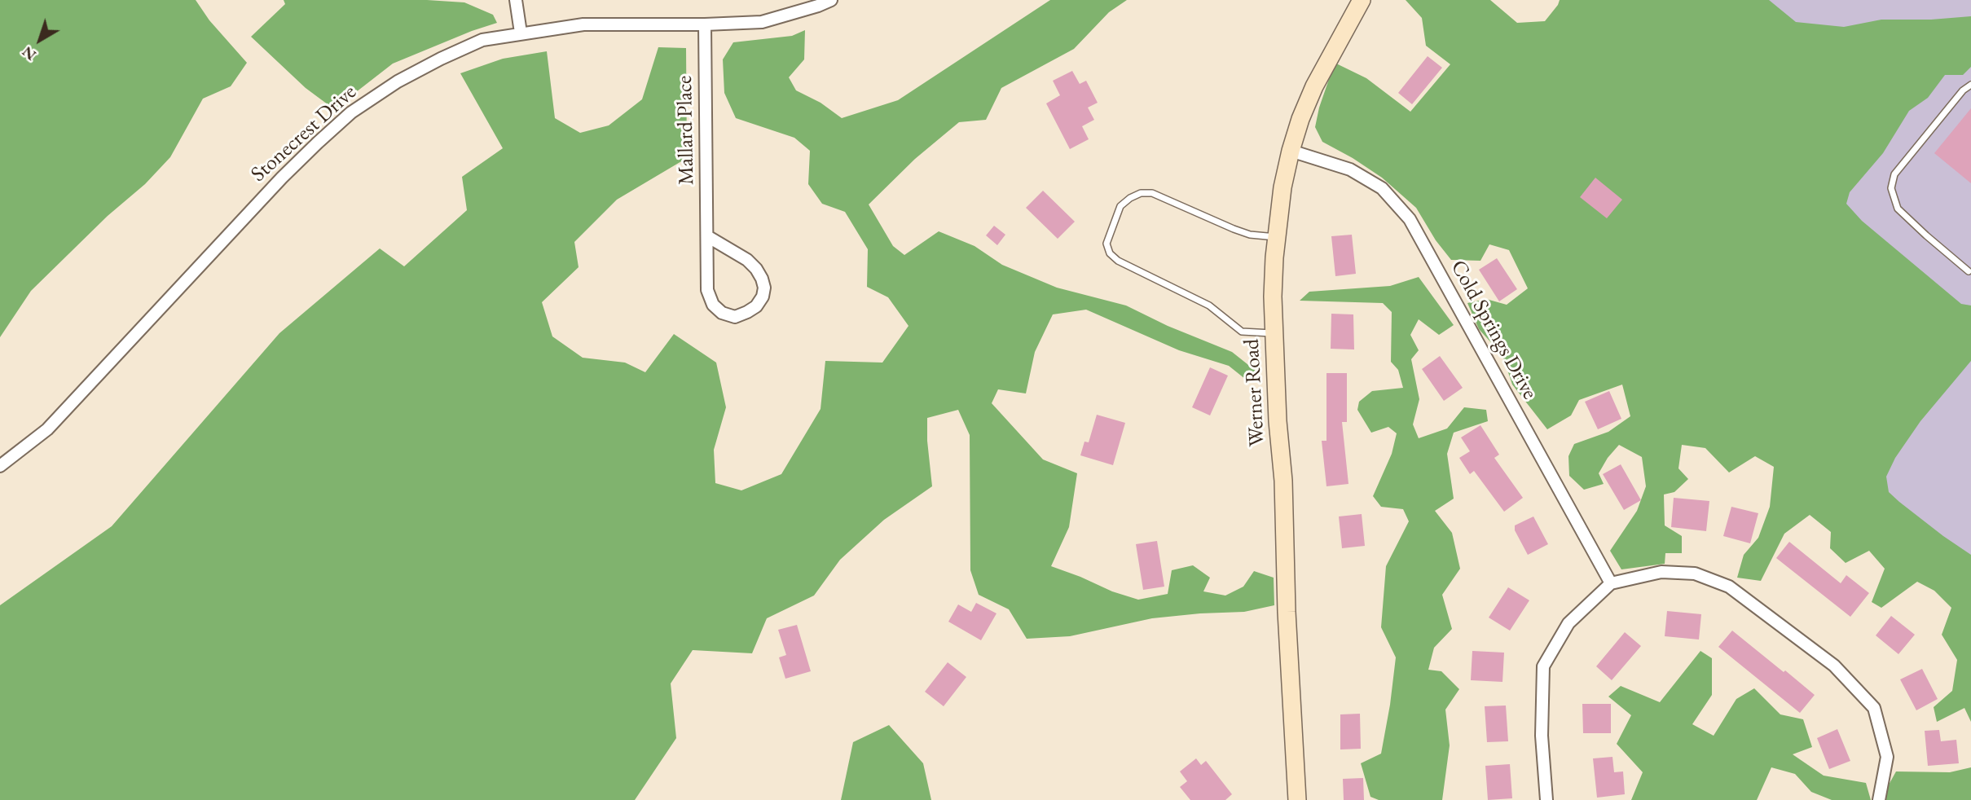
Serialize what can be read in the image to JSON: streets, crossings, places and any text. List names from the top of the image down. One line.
{"streets":{"street":["Mallard Place","Stonecrest Drive","Cold Springs Drive","Werner Road"]},"crossings":[["Mallard Place","Stonecrest Drive"],["Cold Springs Drive","Werner Road"]],"north":"bottom left"}
